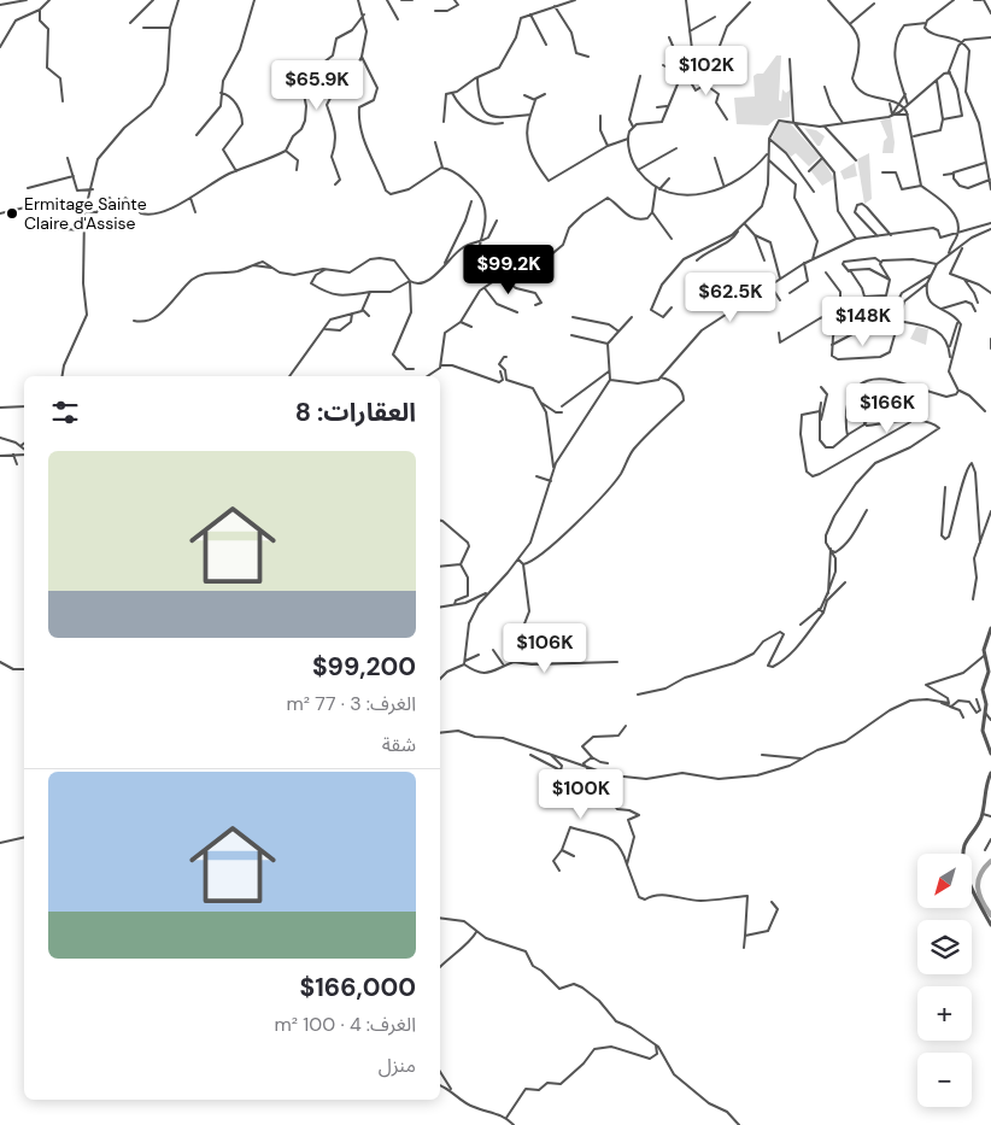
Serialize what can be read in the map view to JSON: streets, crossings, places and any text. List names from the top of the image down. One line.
{"places":["Ermitage Sainte Claire d'Assise"],"north":"bottom left","page":{"price":["$102K","$65.9K","$99.2K","$62.5K","$148K","$166K","$106K","$100K"],"heading":"العقارات: 8","list":[{"name":"$99,200","note":"الغرف: 3 · 77 m² · شقة"},{"name":"$166,000","note":"الغرف: 4 · 100 m² · منزل"}],"map_buttons":["+","−"]}}
